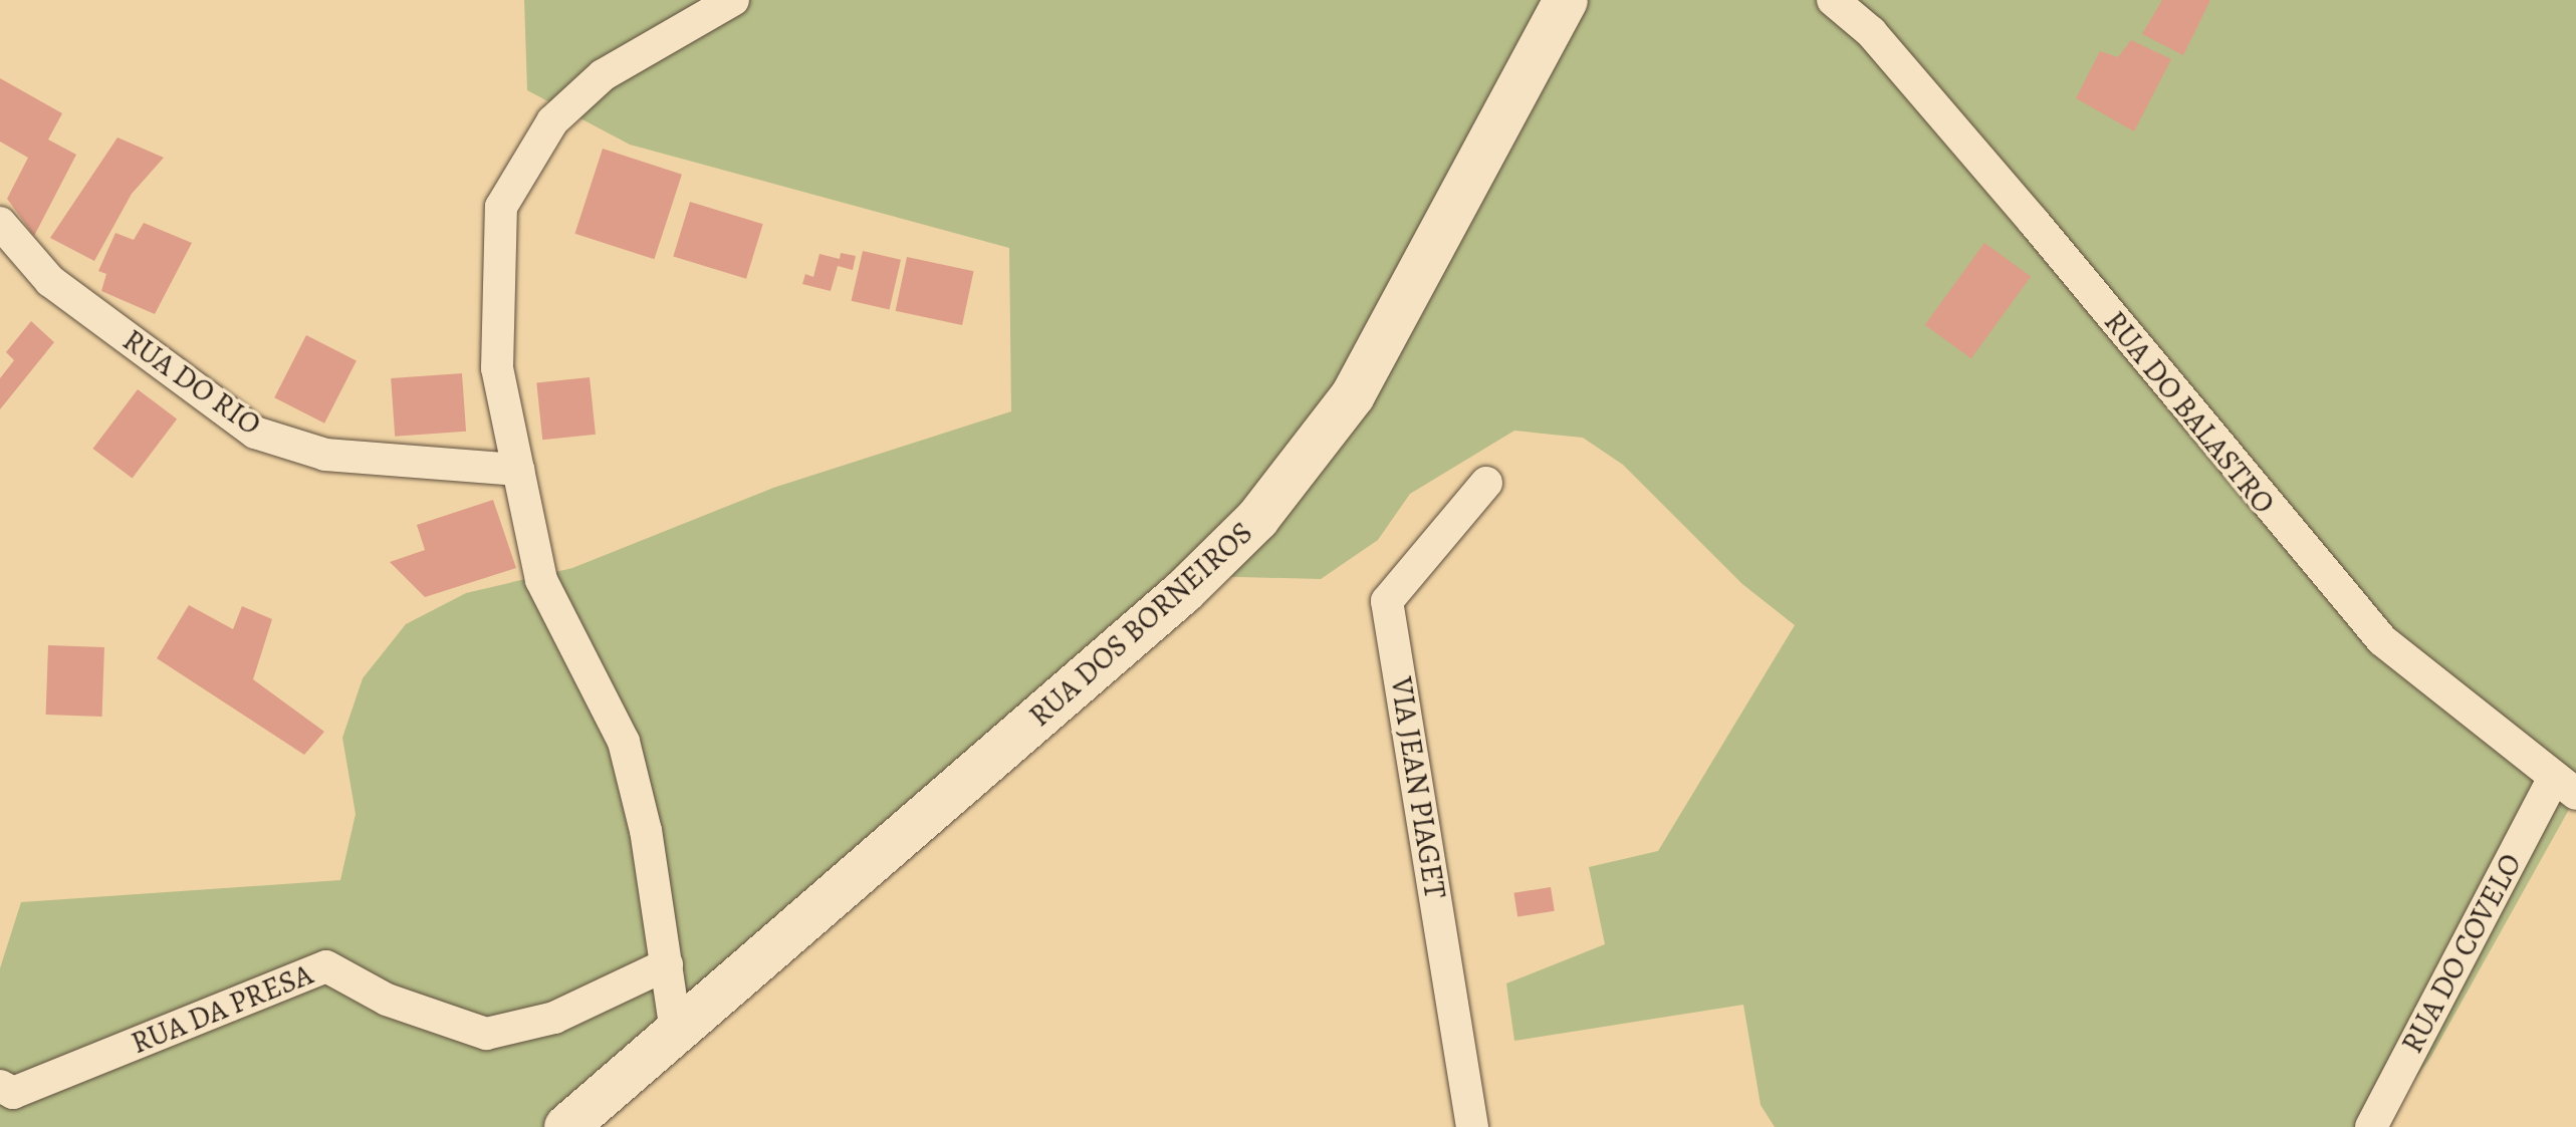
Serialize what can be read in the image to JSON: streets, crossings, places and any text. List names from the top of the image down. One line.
{"streets":{"street":["RUA DO RIO","RUA DO BALASTRO","RUA DOS BORNEIROS","VIA JEAN PIAGET","RUA DO COVELO","RUA DA PRESA"]},"crossings":[["RUA DO BALASTRO","RUA DO COVELO"]]}
